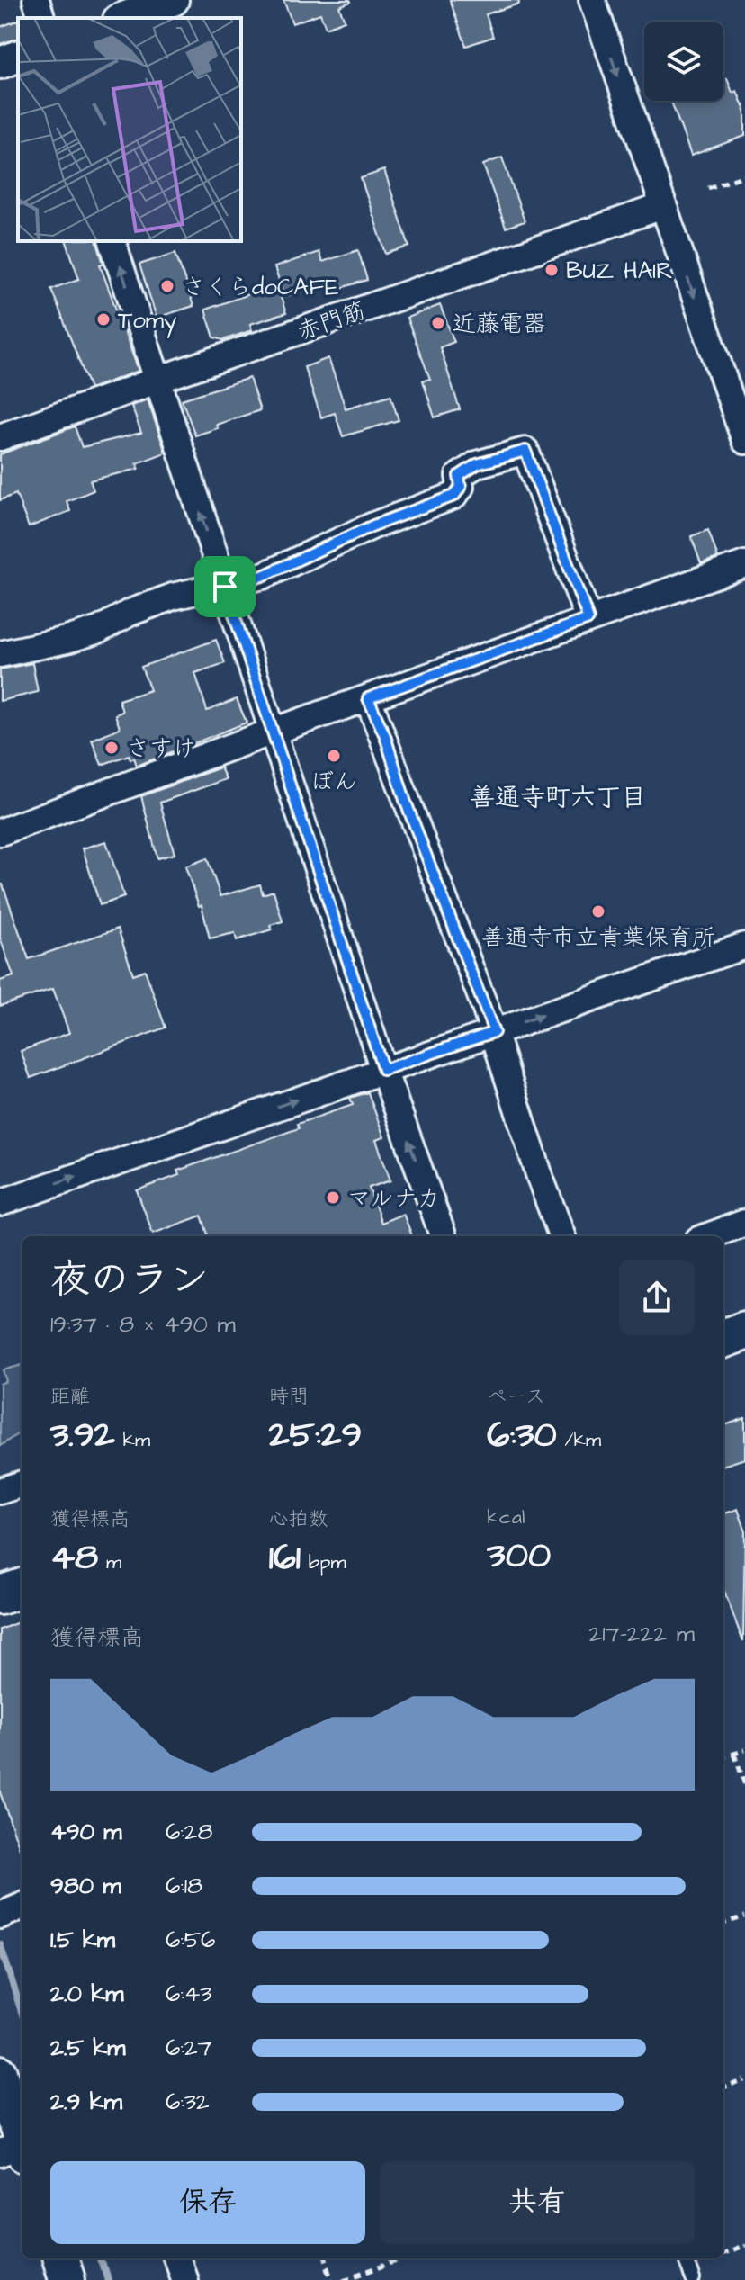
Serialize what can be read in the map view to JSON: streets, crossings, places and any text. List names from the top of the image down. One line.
{"streets":{"street":["赤門筋"]},"districts":["善通寺町六丁目"],"places":["BUZ HAIR","さくらdoCAFE","Tomy","近藤電器","さすけ","ぼん","善通寺市立青葉保育所","マルナカ"],"page":{"heading":["夜のラン","19:37 · 8 × 490 m"],"stats":[["距離","3.92 km"],["時間","25:29"],["ペース","6:30 /km"],["獲得標高","48 m"],["心拍数","161 bpm"],["kcal","300"]],"chart":["獲得標高","217–222 m"],"list":[{"name":"490 m","note":"6:28"},{"name":"980 m","note":"6:18"},{"name":"1.5 km","note":"6:56"},{"name":"2.0 km","note":"6:43"},{"name":"2.5 km","note":"6:27"},{"name":"2.9 km","note":"6:32"}],"buttons":["保存","共有"]}}
